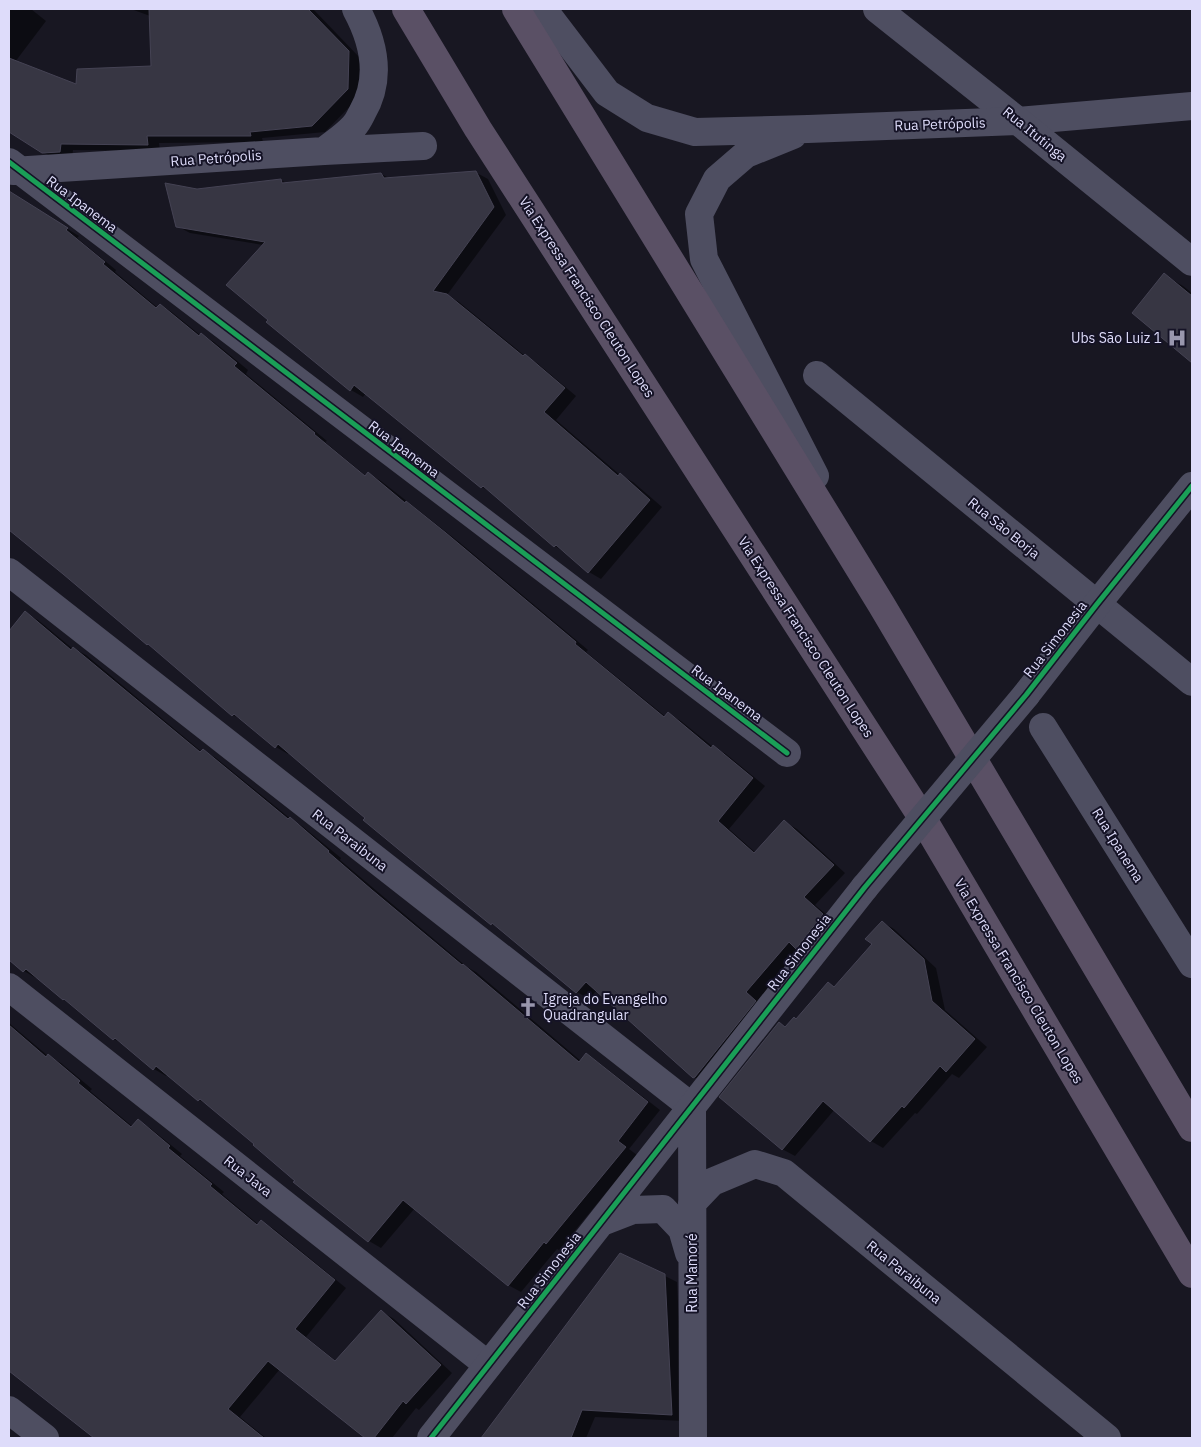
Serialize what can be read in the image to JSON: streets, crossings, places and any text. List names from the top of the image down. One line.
{"streets":{"highway":["Via Expressa Francisco Cleuton Lopes"],"street":["Rua Petrópolis","Rua Itutinga","Rua Ipanema","Rua São Borja","Rua Simonesia","Rua Paraibuna","Rua Java","Rua Mamoré"]},"crossings":[["Rua Petrópolis","Rua Itutinga"],["Rua Petrópolis","Rua Ipanema"],["Rua São Borja","Rua Simonesia"],["Rua Simonesia","Rua Paraibuna"],["Rua Simonesia","Rua Java"],["Rua Simonesia","Rua Mamoré"],["Rua Paraibuna","Rua Mamoré"]],"places":{"hospital":["Ubs São Luiz 1"],"church":["Igreja do Evangelho Quadrangular"]}}
